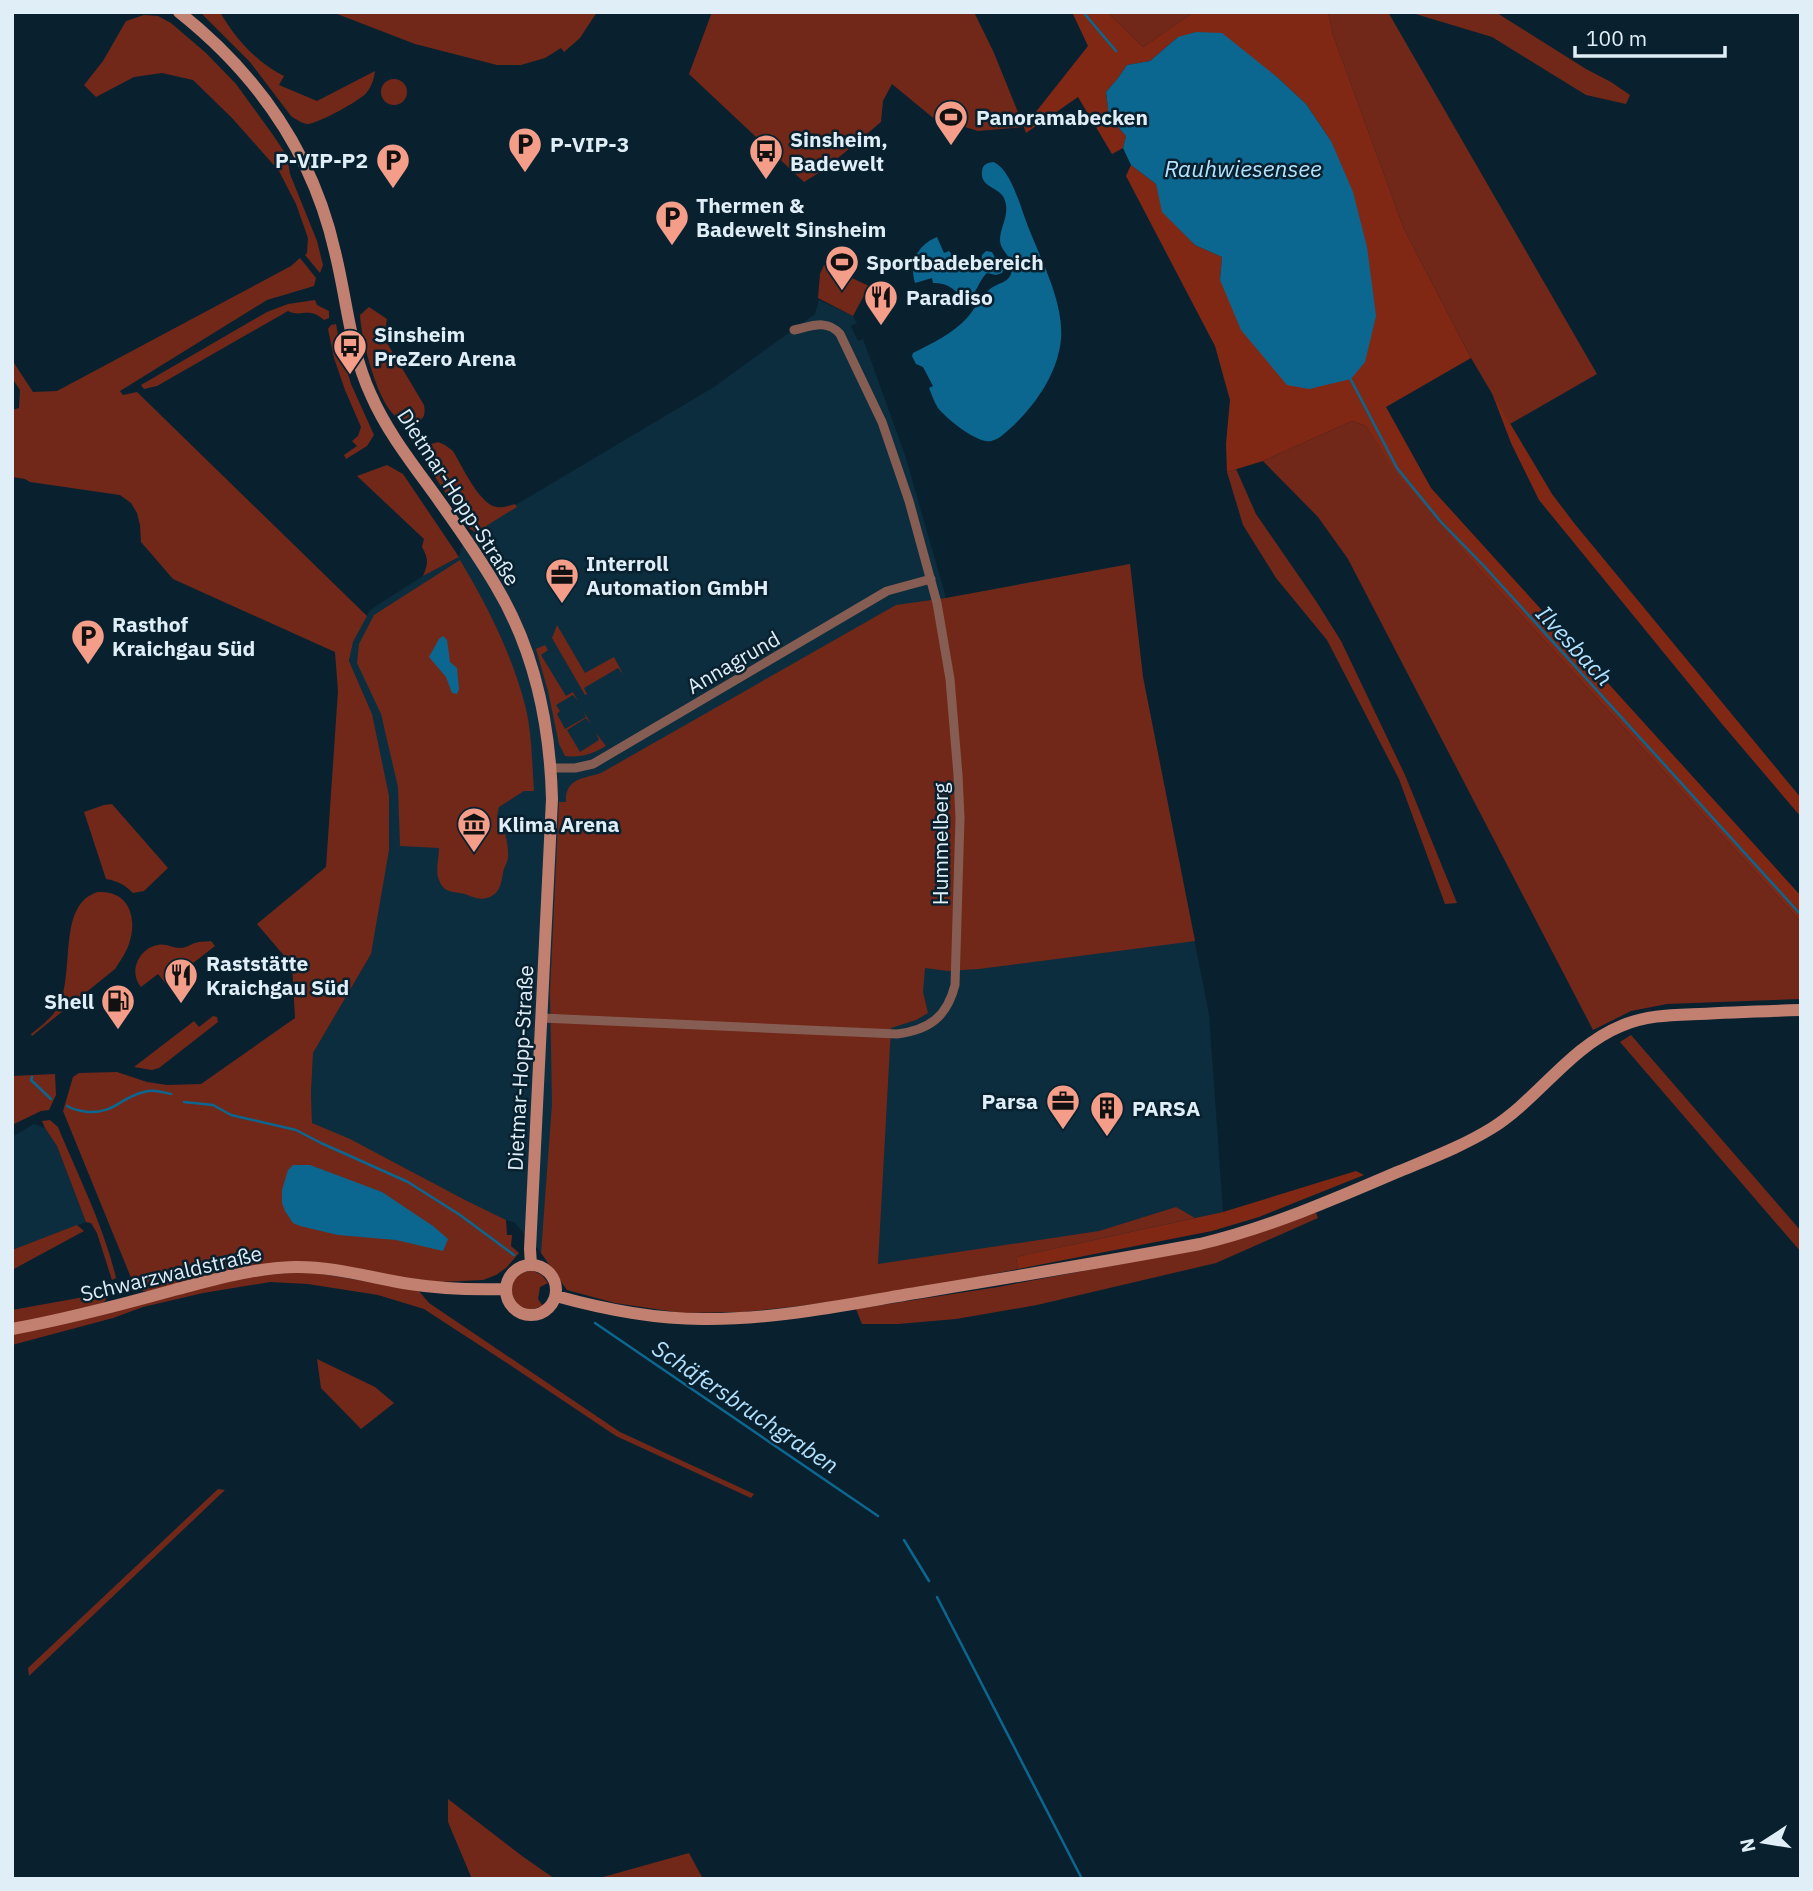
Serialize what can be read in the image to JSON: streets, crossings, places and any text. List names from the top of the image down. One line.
{"streets":{"main road":["Dietmar-Hopp-Straße","Schwarzwaldstraße"],"street":["Annagrund","Hummelberg"]},"crossings":[["Dietmar-Hopp-Straße","Annagrund"],["Dietmar-Hopp-Straße","Hummelberg"],["Dietmar-Hopp-Straße","Schwarzwaldstraße"],["Annagrund","Hummelberg"]],"water":["Rauhwiesensee","Ilvesbach","Schäfersbruchgraben"],"places":{"sports":["Panoramabecken","Sportbadebereich"],"parking":["P-VIP-3","P-VIP-P2","Thermen & Badewelt Sinsheim","Rasthof Kraichgau Süd"],"bus stop":["Sinsheim, Badewelt","Sinsheim PreZero Arena"],"restaurant":["Paradiso","Raststätte Kraichgau Süd"],"office":["Interroll Automation GmbH","Parsa"],"museum":["Klima Arena"],"fuel station":["Shell"],"building":["PARSA"]},"scale_bar":"100 m","north":"left"}
